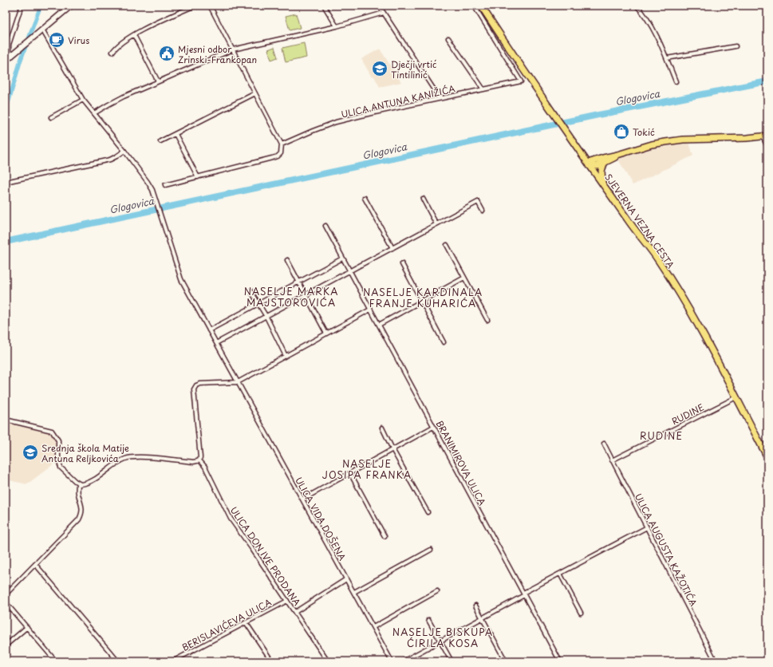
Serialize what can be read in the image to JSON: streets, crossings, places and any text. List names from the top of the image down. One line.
{"streets":{"main road":["SJEVERNA VEZNA CESTA"],"street":["ULICA ANTUNA KANIŽIĆA","RUDINE","BRANIMIROVA ULICA","ULICA VIDA DOŠENA","ULICA AUGUSTA KAŽOTIĆA","ULICA DON IVE PRODANA","BERISLAVIĆEVA ULICA"]},"crossings":[["ULICA ANTUNA KANIŽIĆA","SJEVERNA VEZNA CESTA"],["SJEVERNA VEZNA CESTA","RUDINE"],["RUDINE","ULICA AUGUSTA KAŽOTIĆA"],["ULICA VIDA DOŠENA","ULICA DON IVE PRODANA"],["ULICA DON IVE PRODANA","BERISLAVIĆEVA ULICA"]],"districts":["NASELJE MARKA MAJSTOROVIĆA","NASELJE KARDINALA FRANJE KUHARIĆA","RUDINE","NASELJE JOSIPA FRANKA","NASELJE BISKUPA ĆIRILA KOSA"],"water":["Glogovica"],"places":{"cafe":["Virus"],"public building":["Mjesni odbor Zrinski-Frankopan"],"school or university":["Dječji vrtić Tintilinić","Srednja škola Matije Antuna Reljkovića"],"shop":["Tokić"]}}
